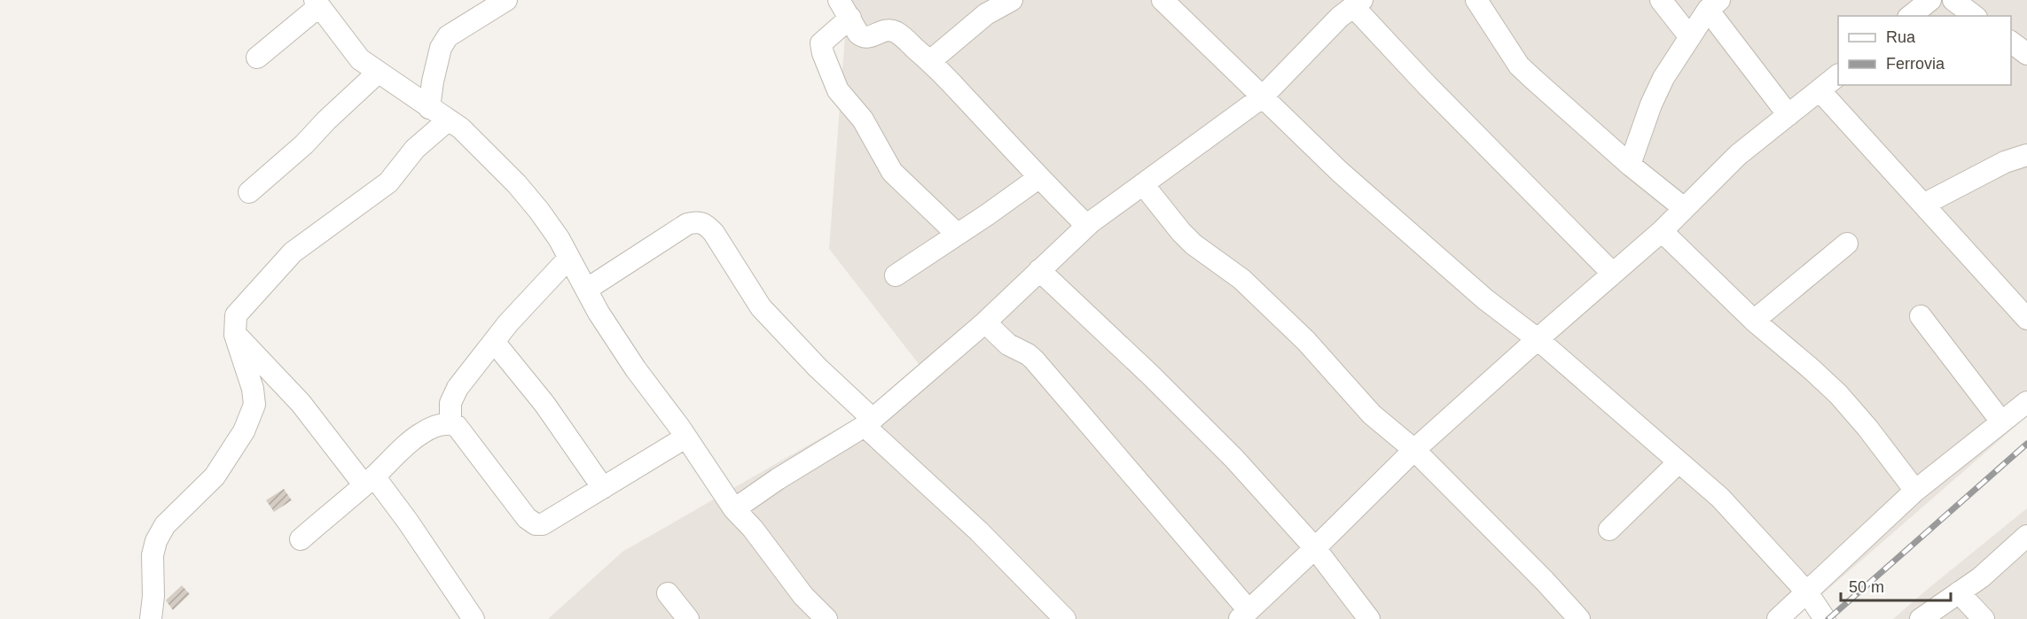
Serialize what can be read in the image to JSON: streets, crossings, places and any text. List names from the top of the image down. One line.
{"legend":["Rua","Ferrovia"],"scale_bar":"50 m"}
